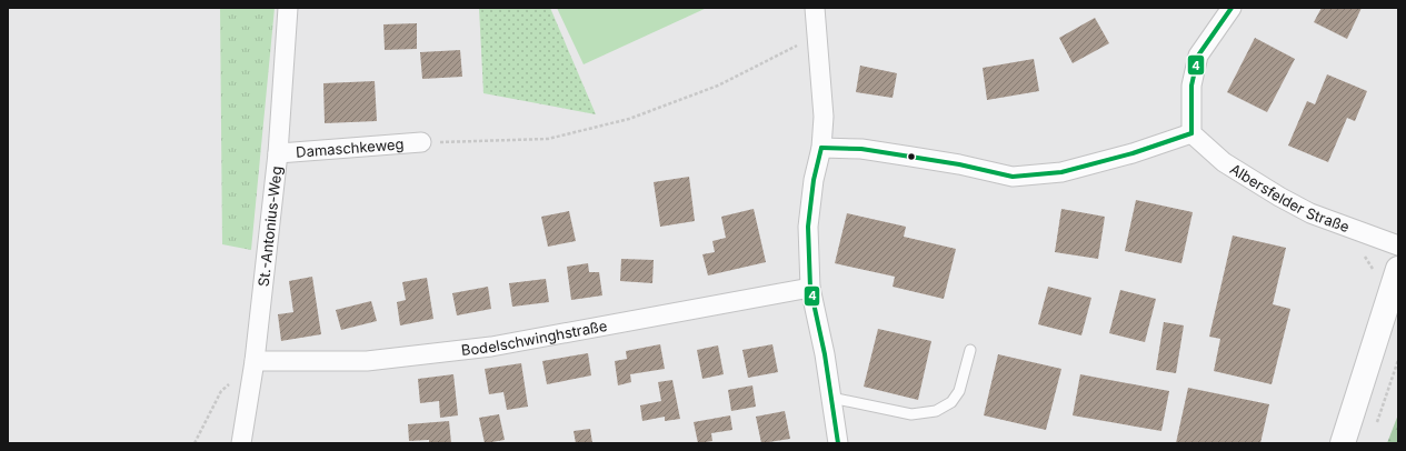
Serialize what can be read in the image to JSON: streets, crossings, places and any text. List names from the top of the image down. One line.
{"streets":{"street":["Damaschkeweg","Albersfelder Straße","St.-Antonius-Weg","Bodelschwinghstraße"]},"crossings":[["Damaschkeweg","St.-Antonius-Weg"],["St.-Antonius-Weg","Bodelschwinghstraße"]],"lines":["transit line 4"]}
